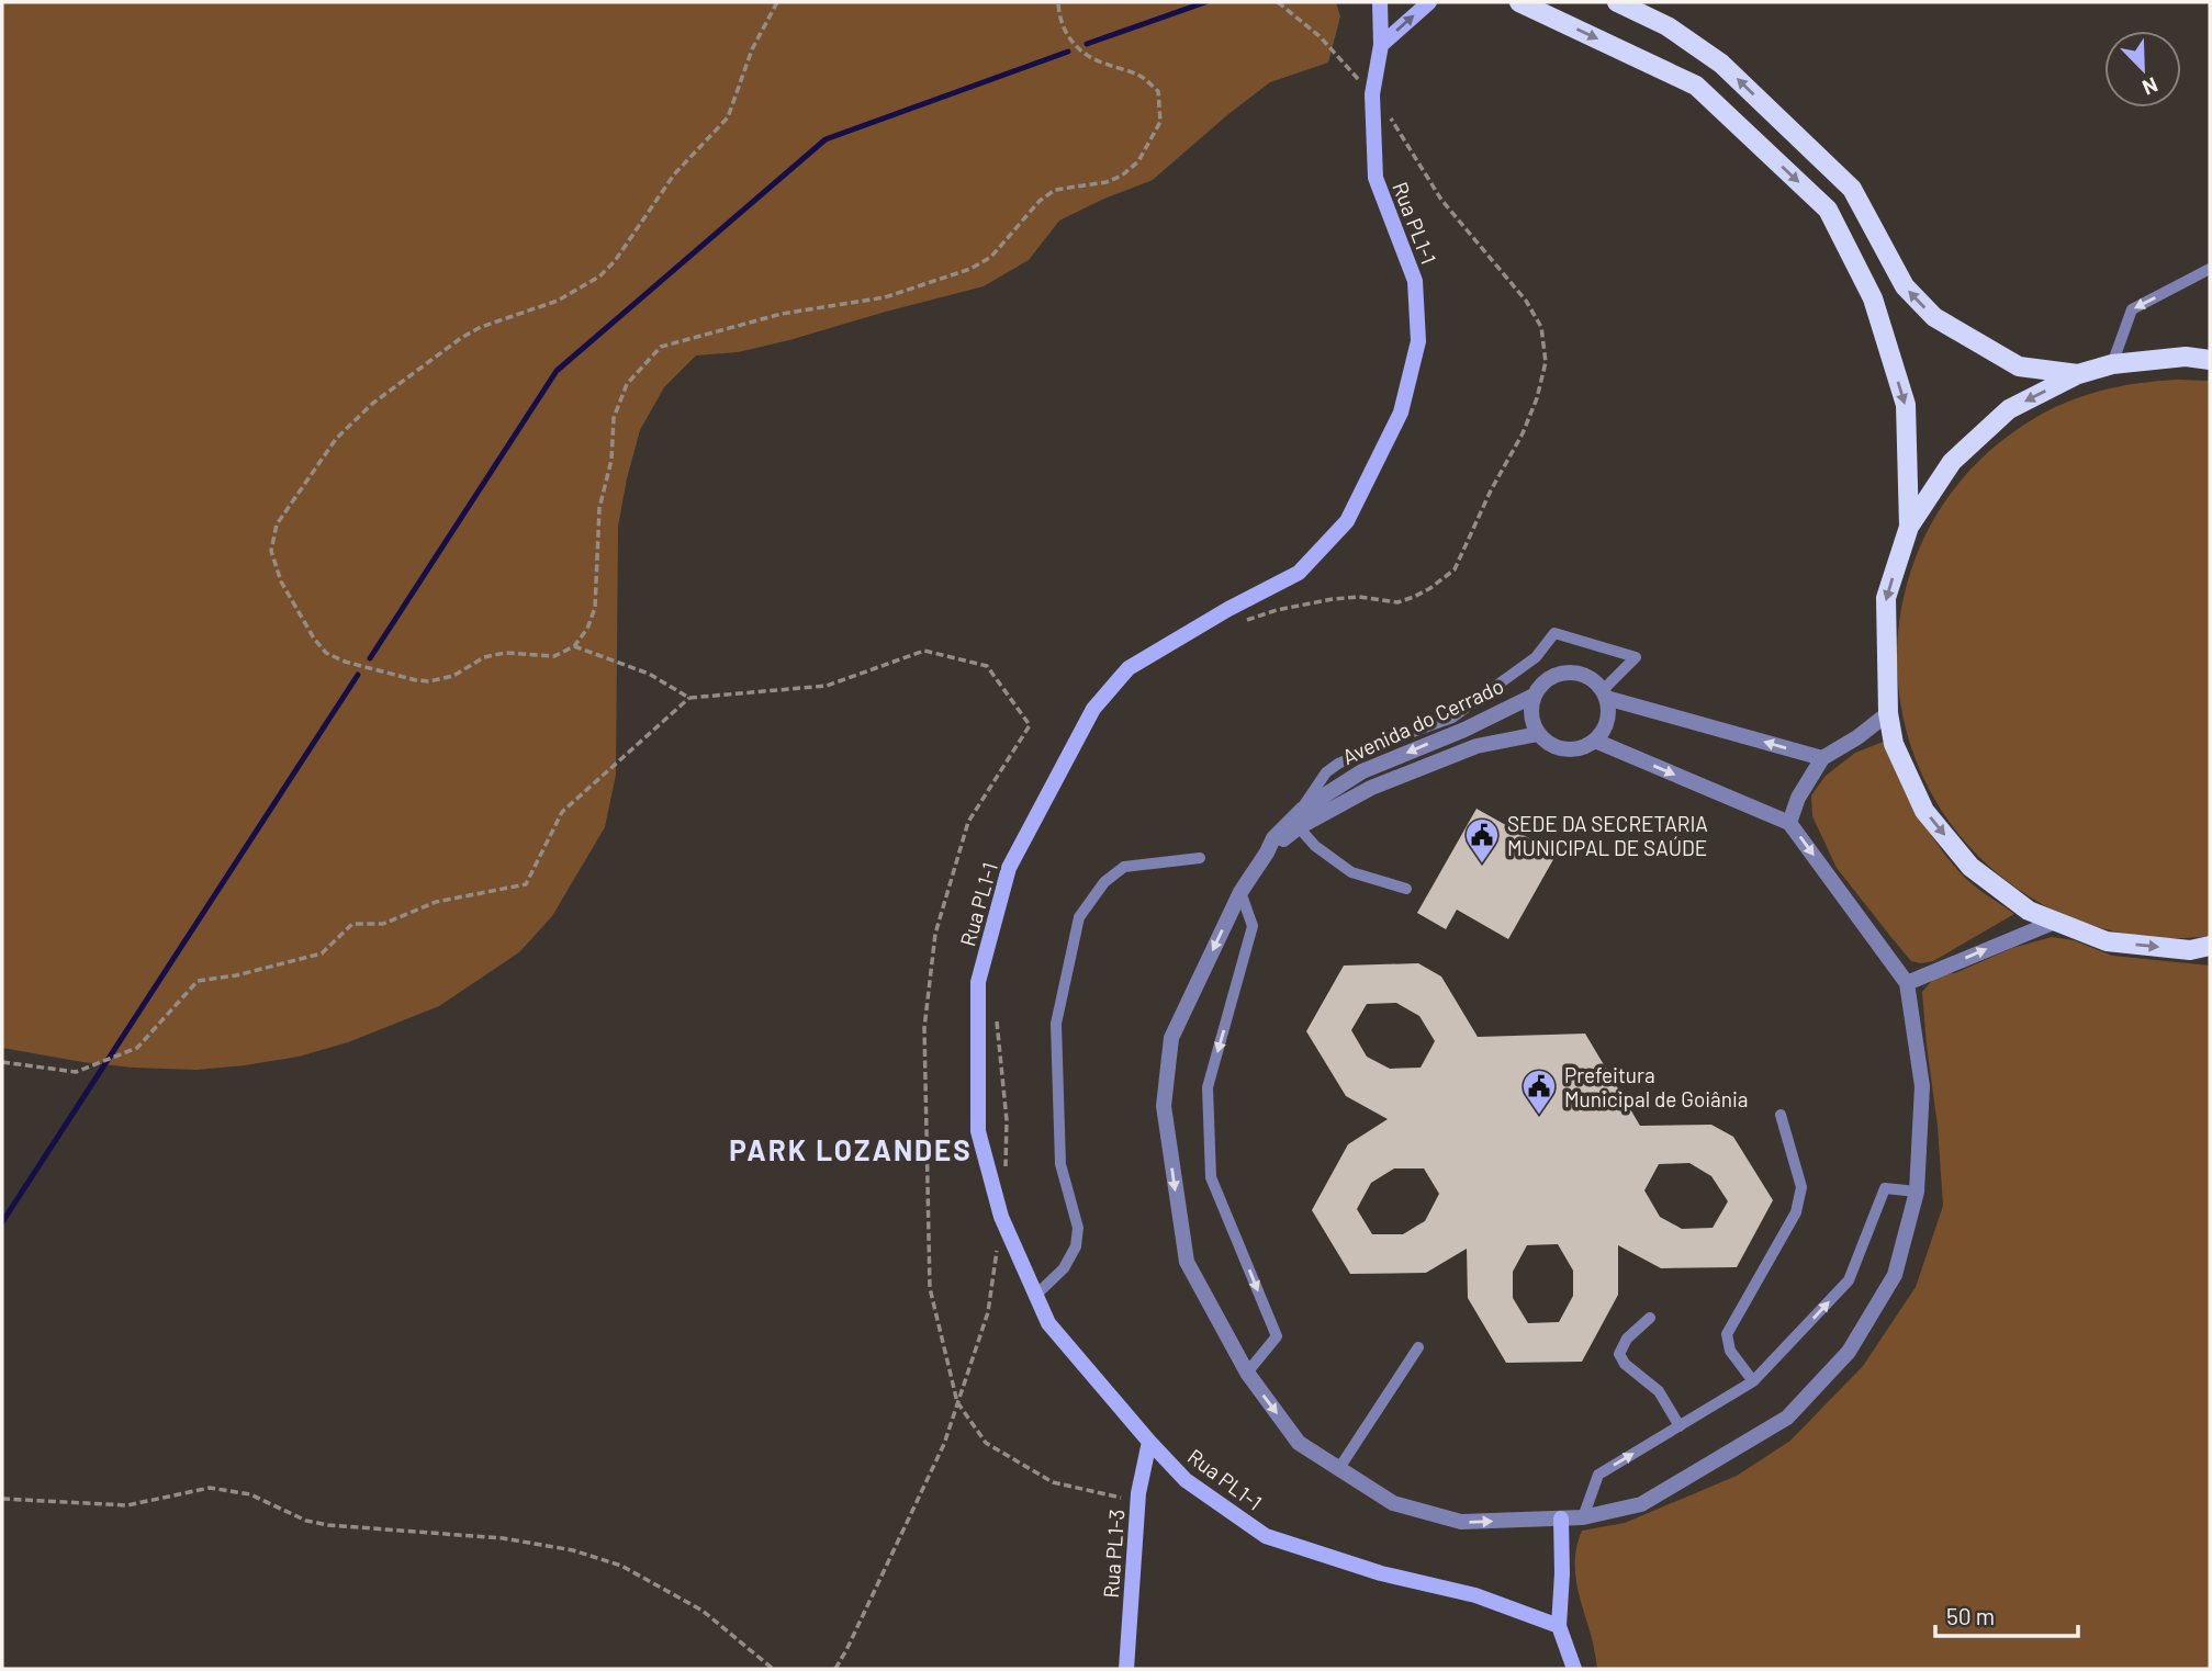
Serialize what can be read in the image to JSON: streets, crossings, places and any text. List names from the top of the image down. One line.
{"streets":{"street":["Rua PL1-1","Avenida do Cerrado","Rua PL1-3"]},"crossings":[["Rua PL1-1","Rua PL1-3"]],"one_way":["Avenida do Cerrado"],"districts":["PARK LOZANDES"],"places":{"public building":["SEDE DA SECRETARIA MUNICIPAL DE SAÚDE","Prefeitura Municipal de Goiânia"]},"scale_bar":"50 m","north":"bottom right"}
